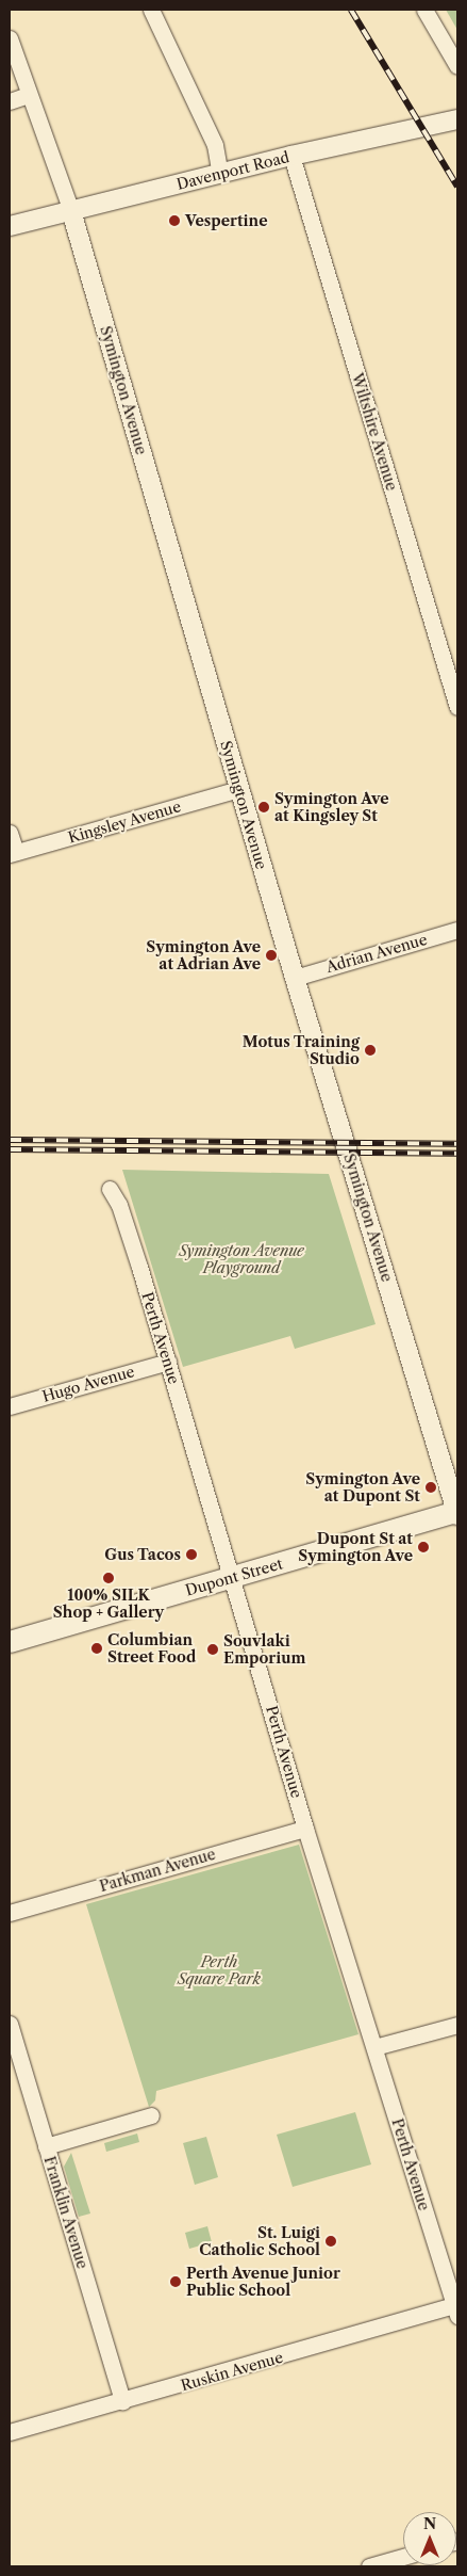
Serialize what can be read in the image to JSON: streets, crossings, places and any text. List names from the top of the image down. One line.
{"streets":{"main road":["Dupont Street"],"street":["Davenport Road","Symington Avenue","Wiltshire Avenue","Kingsley Avenue","Adrian Avenue","Perth Avenue","Hugo Avenue","Parkman Avenue","Franklin Avenue","Ruskin Avenue"]},"crossings":[["Davenport Road","Symington Avenue"],["Davenport Road","Wiltshire Avenue"],["Symington Avenue","Kingsley Avenue"],["Symington Avenue","Adrian Avenue"],["Symington Avenue","Dupont Street"],["Perth Avenue","Hugo Avenue"],["Perth Avenue","Dupont Street"],["Perth Avenue","Parkman Avenue"],["Perth Avenue","Ruskin Avenue"],["Franklin Avenue","Ruskin Avenue"]],"parks":["Symington Avenue Playground","Perth Square Park"],"places":["Vespertine","Symington Ave at Kingsley St","Symington Ave at Adrian Ave","Motus Training Studio","Symington Ave at Dupont St","Dupont St at Symington Ave","Gus Tacos","100% SILK Shop + Gallery","Columbian Street Food","Souvlaki Emporium","St. Luigi Catholic School","Perth Avenue Junior Public School"],"north":"top"}
